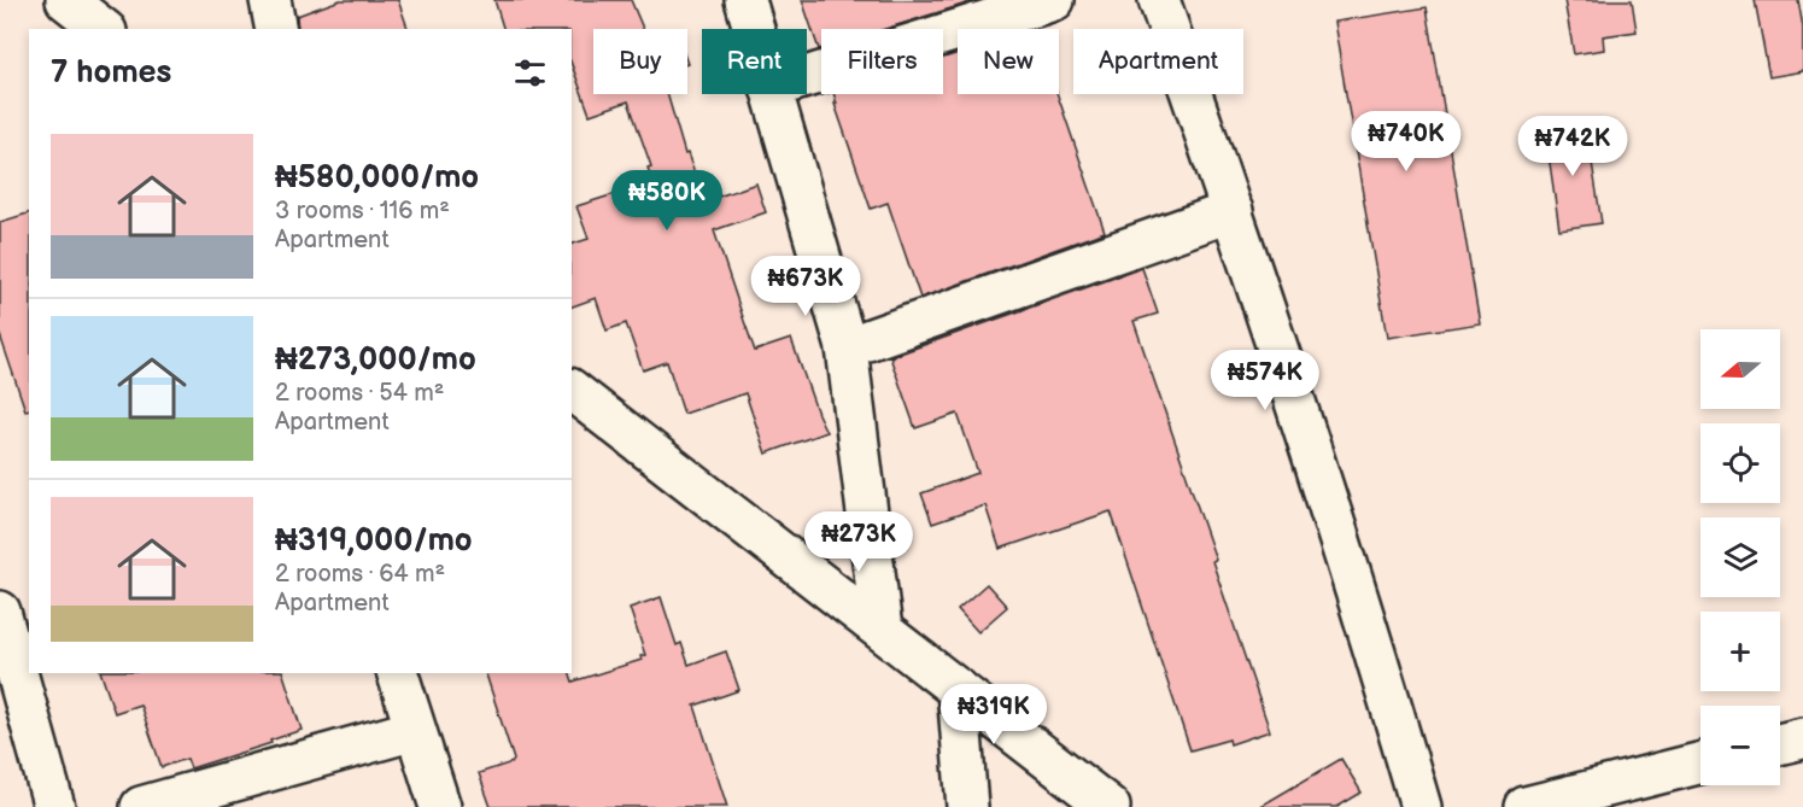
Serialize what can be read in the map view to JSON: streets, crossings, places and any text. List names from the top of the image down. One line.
{"north":"left","page":{"chip":["Buy","Rent","Filters","New","Apartment"],"heading":"7 homes","price":["₦740K","₦742K","₦580K","₦673K","₦574K","₦273K","₦319K"],"list":[{"name":"₦580,000/mo","note":"3 rooms · 116 m² · Apartment"},{"name":"₦273,000/mo","note":"2 rooms · 54 m² · Apartment"},{"name":"₦319,000/mo","note":"2 rooms · 64 m² · Apartment"}],"map_buttons":["+","−"]}}
